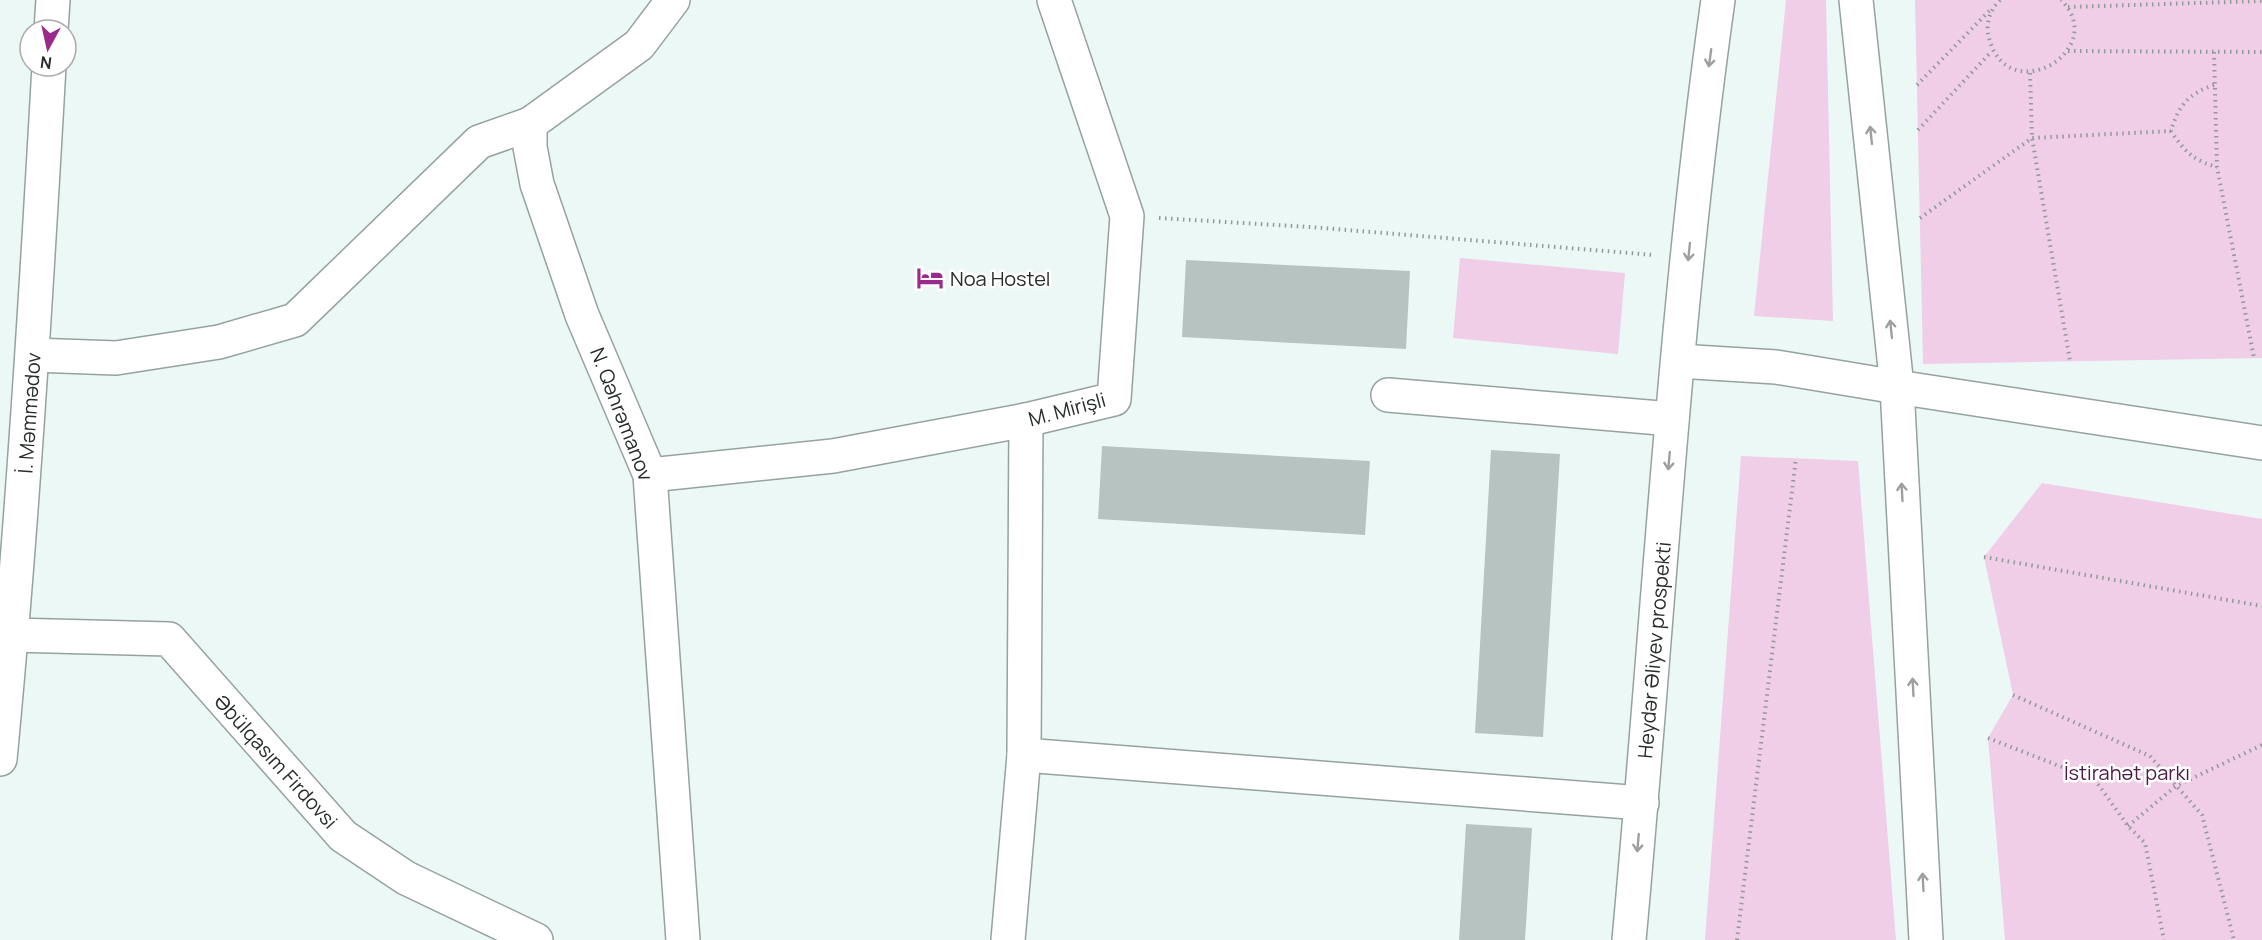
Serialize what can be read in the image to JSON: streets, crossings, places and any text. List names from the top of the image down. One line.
{"streets":{"main road":["M. Mirişli","İ. Məmmədov","N. Qəhrəmanov","Heydər Əliyev prospekti","Əbülqasım Firdovsi"]},"crossings":[["M. Mirişli","N. Qəhrəmanov"],["İ. Məmmədov","Əbülqasım Firdovsi"]],"parks":["İstirahət parkı"],"places":{"hotel":["Noa Hostel"]},"north":"bottom"}
